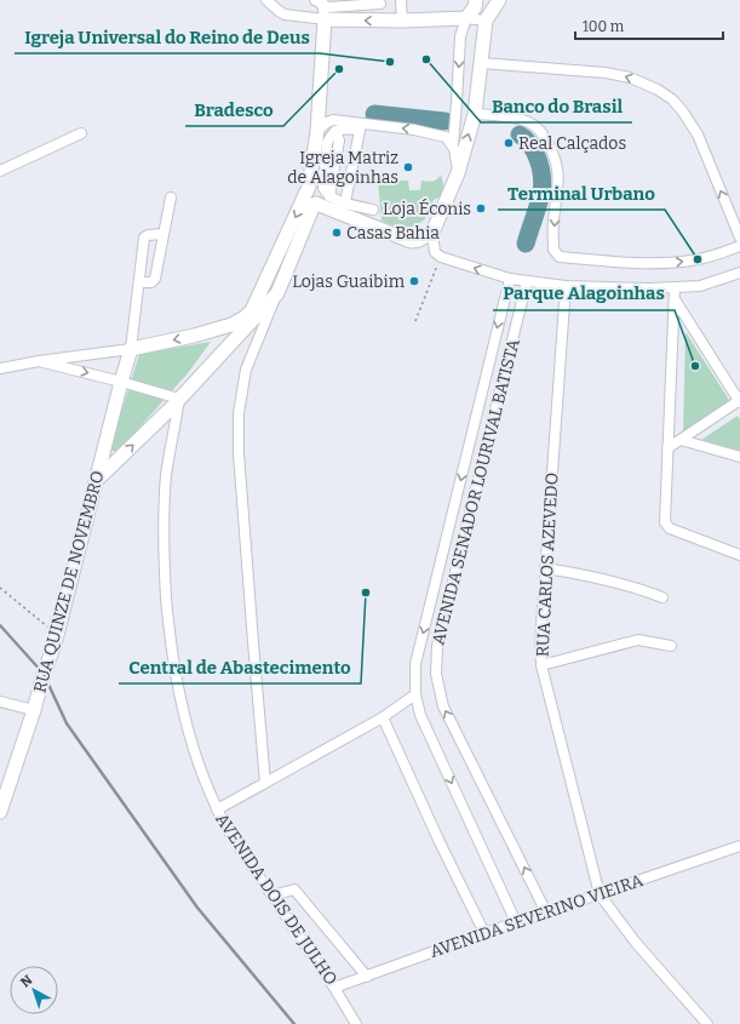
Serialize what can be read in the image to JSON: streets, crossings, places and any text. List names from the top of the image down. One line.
{"streets":{"main road":["RUA QUINZE DE NOVEMBRO"],"street":["AVENIDA SENADOR LOURIVAL BATISTA","RUA CARLOS AZEVEDO","AVENIDA DOIS DE JULHO","AVENIDA SEVERINO VIEIRA"]},"crossings":[["AVENIDA SENADOR LOURIVAL BATISTA","AVENIDA SEVERINO VIEIRA"],["RUA CARLOS AZEVEDO","AVENIDA SEVERINO VIEIRA"],["AVENIDA DOIS DE JULHO","AVENIDA SEVERINO VIEIRA"]],"places":["Banco do Brasil","Igreja Universal do Reino de Deus","Bradesco","Real Calçados","Igreja Matriz de Alagoinhas","Loja Éconis","Casas Bahia","Terminal Urbano","Lojas Guaibim","Parque Alagoinhas","Central de Abastecimento"],"scale_bar":"100 m","north":"top left"}
